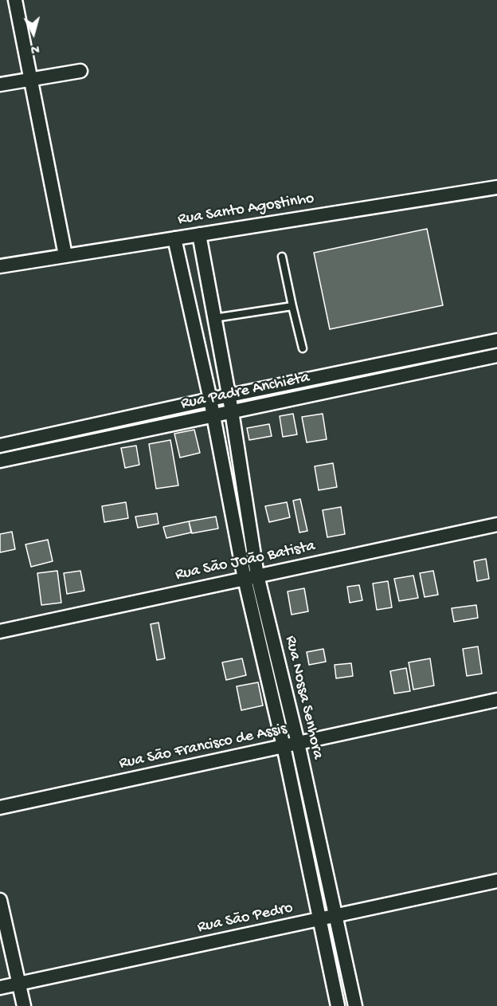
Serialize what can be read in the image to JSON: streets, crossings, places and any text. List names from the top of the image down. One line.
{"streets":{"street":["Rua Santo Agostinho","Rua Padre Anchieta","Rua São João Batista","Rua Nossa Senhora","Rua São Francisco de Assis","Rua São Pedro"]},"crossings":[["Rua Santo Agostinho","Rua Nossa Senhora"],["Rua Padre Anchieta","Rua Nossa Senhora"],["Rua São João Batista","Rua Nossa Senhora"],["Rua Nossa Senhora","Rua São Francisco de Assis"],["Rua Nossa Senhora","Rua São Pedro"]],"north":"bottom"}
